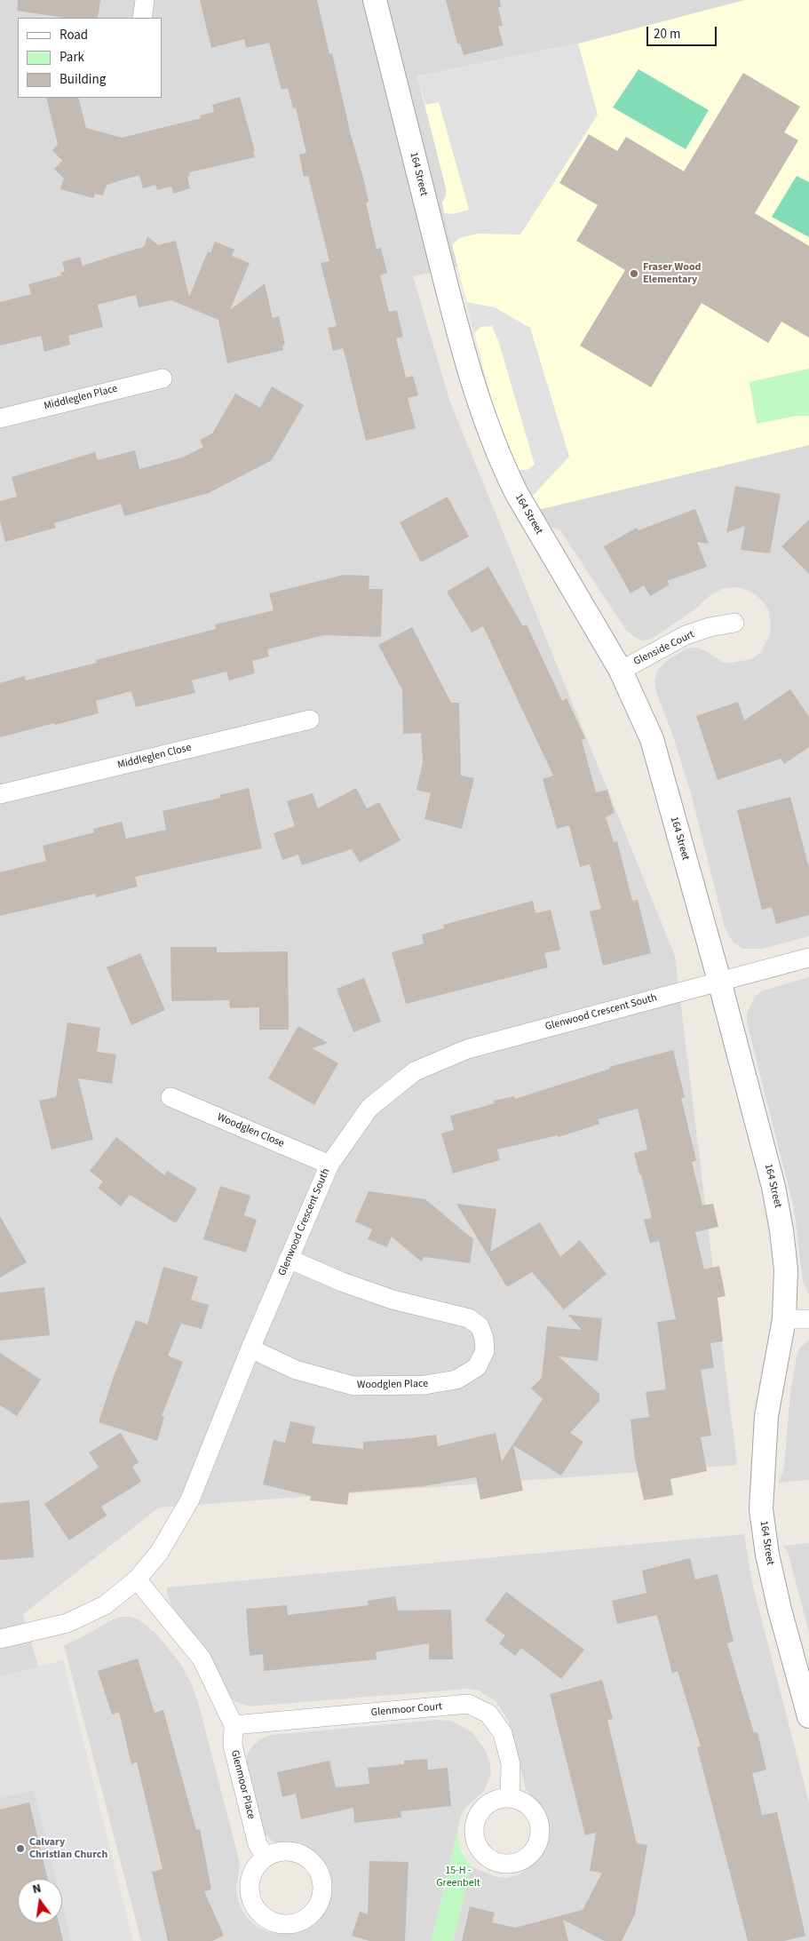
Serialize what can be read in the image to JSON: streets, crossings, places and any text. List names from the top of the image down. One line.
{"streets":{"street":["164 Street","Middleglen Place","Glenside Court","Middleglen Close","Glenwood Crescent South","Woodglen Close","Woodglen Place","Glenmoor Court","Glenmoor Place"]},"crossings":[["164 Street","Glenside Court"],["164 Street","Glenwood Crescent South"],["Glenwood Crescent South","Woodglen Close"],["Glenwood Crescent South","Woodglen Place"],["Glenwood Crescent South","Glenmoor Place"],["Glenmoor Court","Glenmoor Place"]],"parks":["15-H - Greenbelt"],"places":["Fraser Wood Elementary","Calvary Christian Church"],"legend":["Road","Park","Building"],"scale_bar":"20 m","north":"top"}
